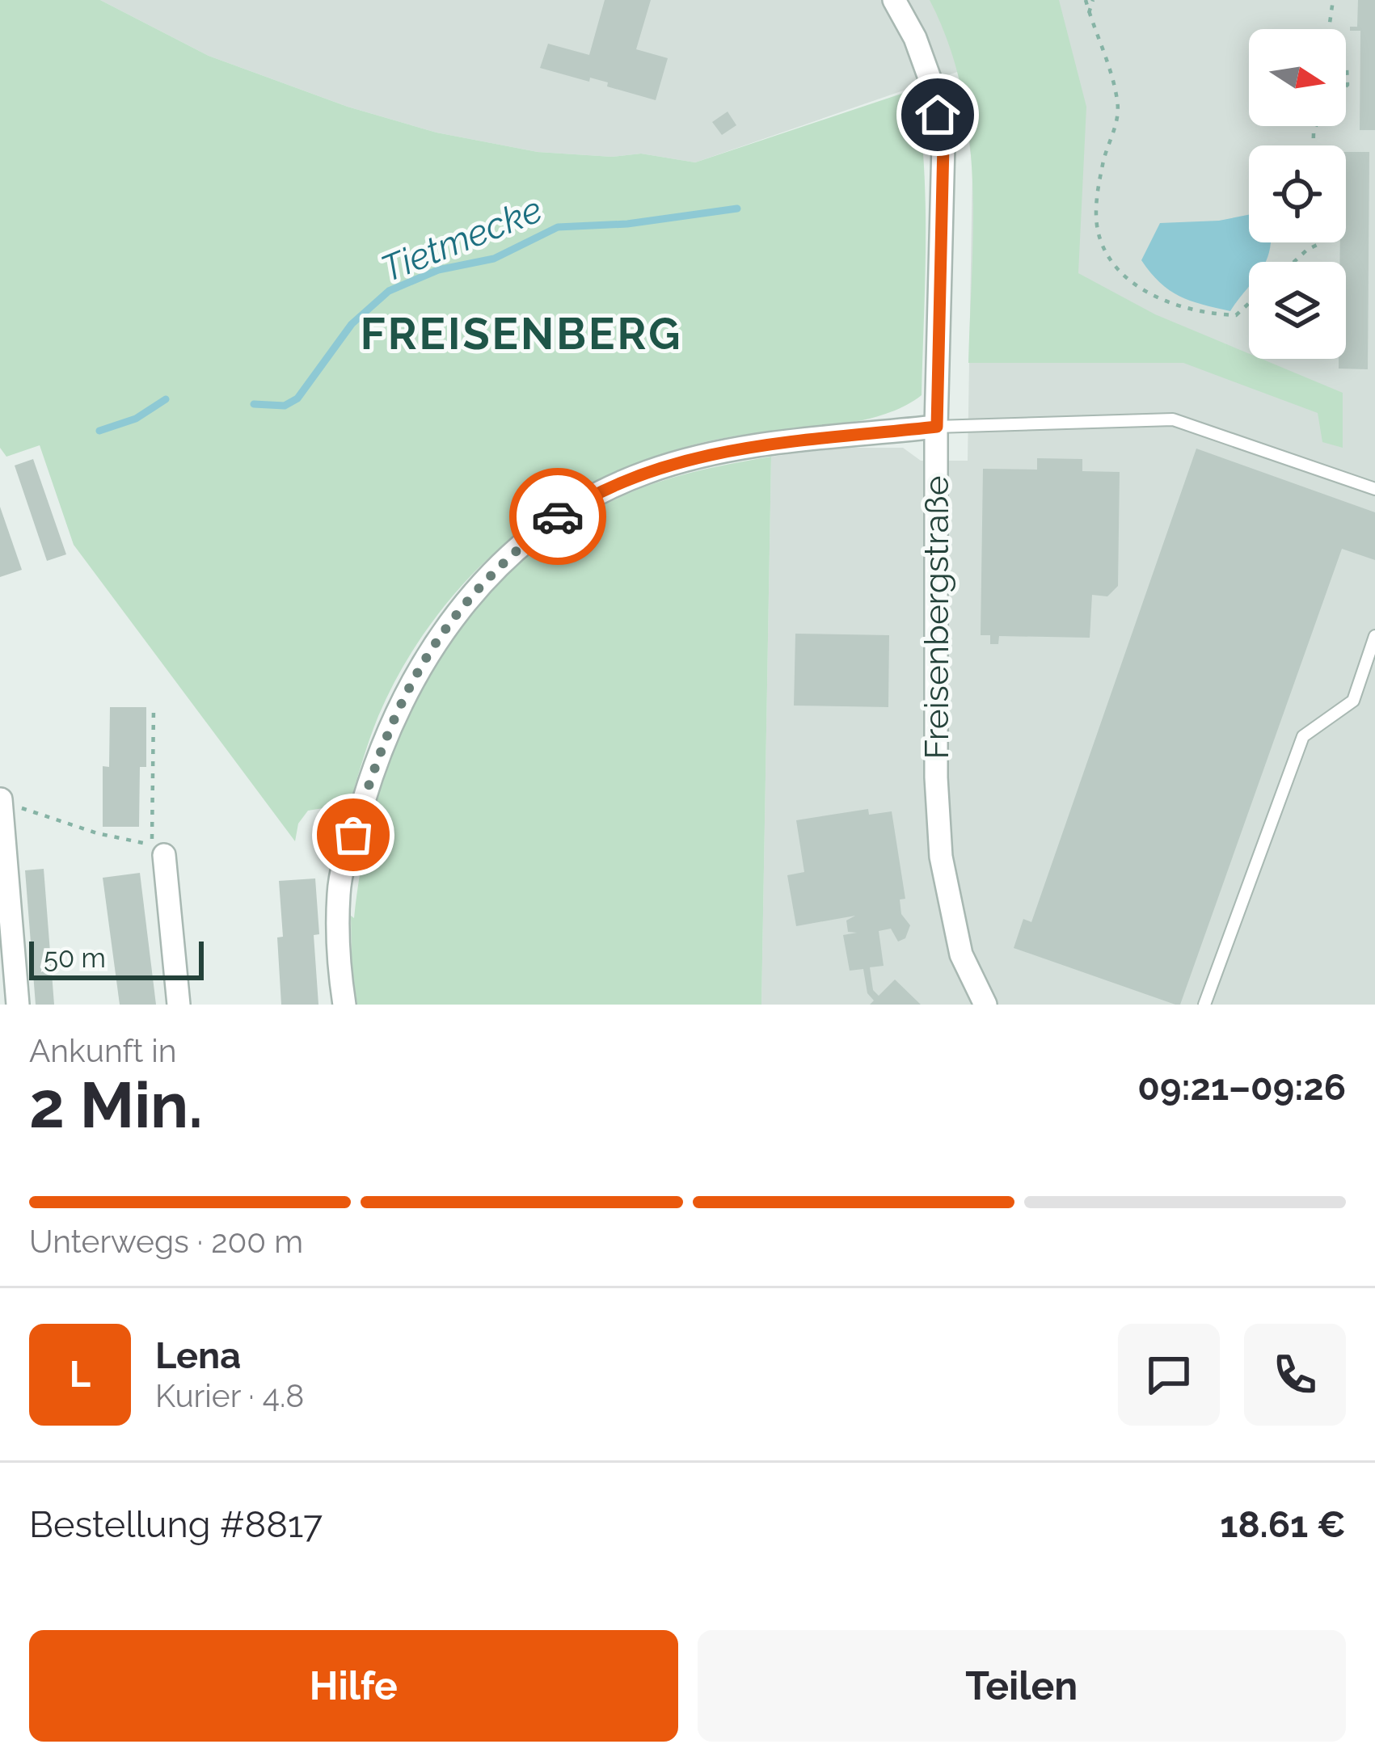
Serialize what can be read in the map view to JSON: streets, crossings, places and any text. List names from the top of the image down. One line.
{"streets":{"street":["Freisenbergstraße"]},"districts":["FREISENBERG"],"water":["Tietmecke"],"scale_bar":"50 m","north":"right","page":{"scale":"50 m","heading":["2 Min.","Ankunft in","09:21–09:26"],"panel":["Lena","Kurier · 4.8","Bestellung #8817","18.61 €"],"bar":"Unterwegs · 200 m","round":"L","buttons":["Hilfe","Teilen"]}}
